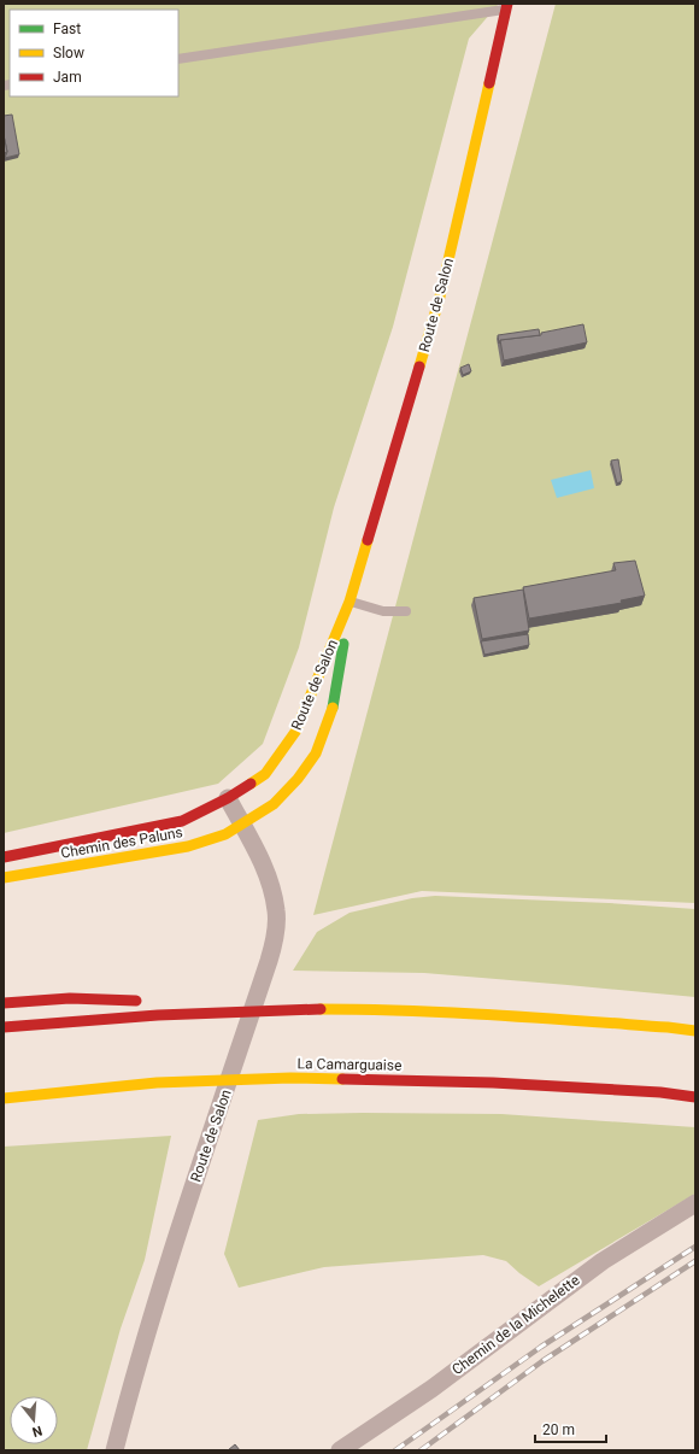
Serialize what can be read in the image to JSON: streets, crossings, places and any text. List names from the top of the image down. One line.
{"streets":{"main road":["Route de Salon","Chemin des Paluns","La Camarguaise"],"street":["Chemin de la Michelette"]},"crossings":[["Route de Salon","Chemin des Paluns"]],"legend":["Fast","Slow","Jam"],"scale_bar":"20 m","north":"bottom"}
